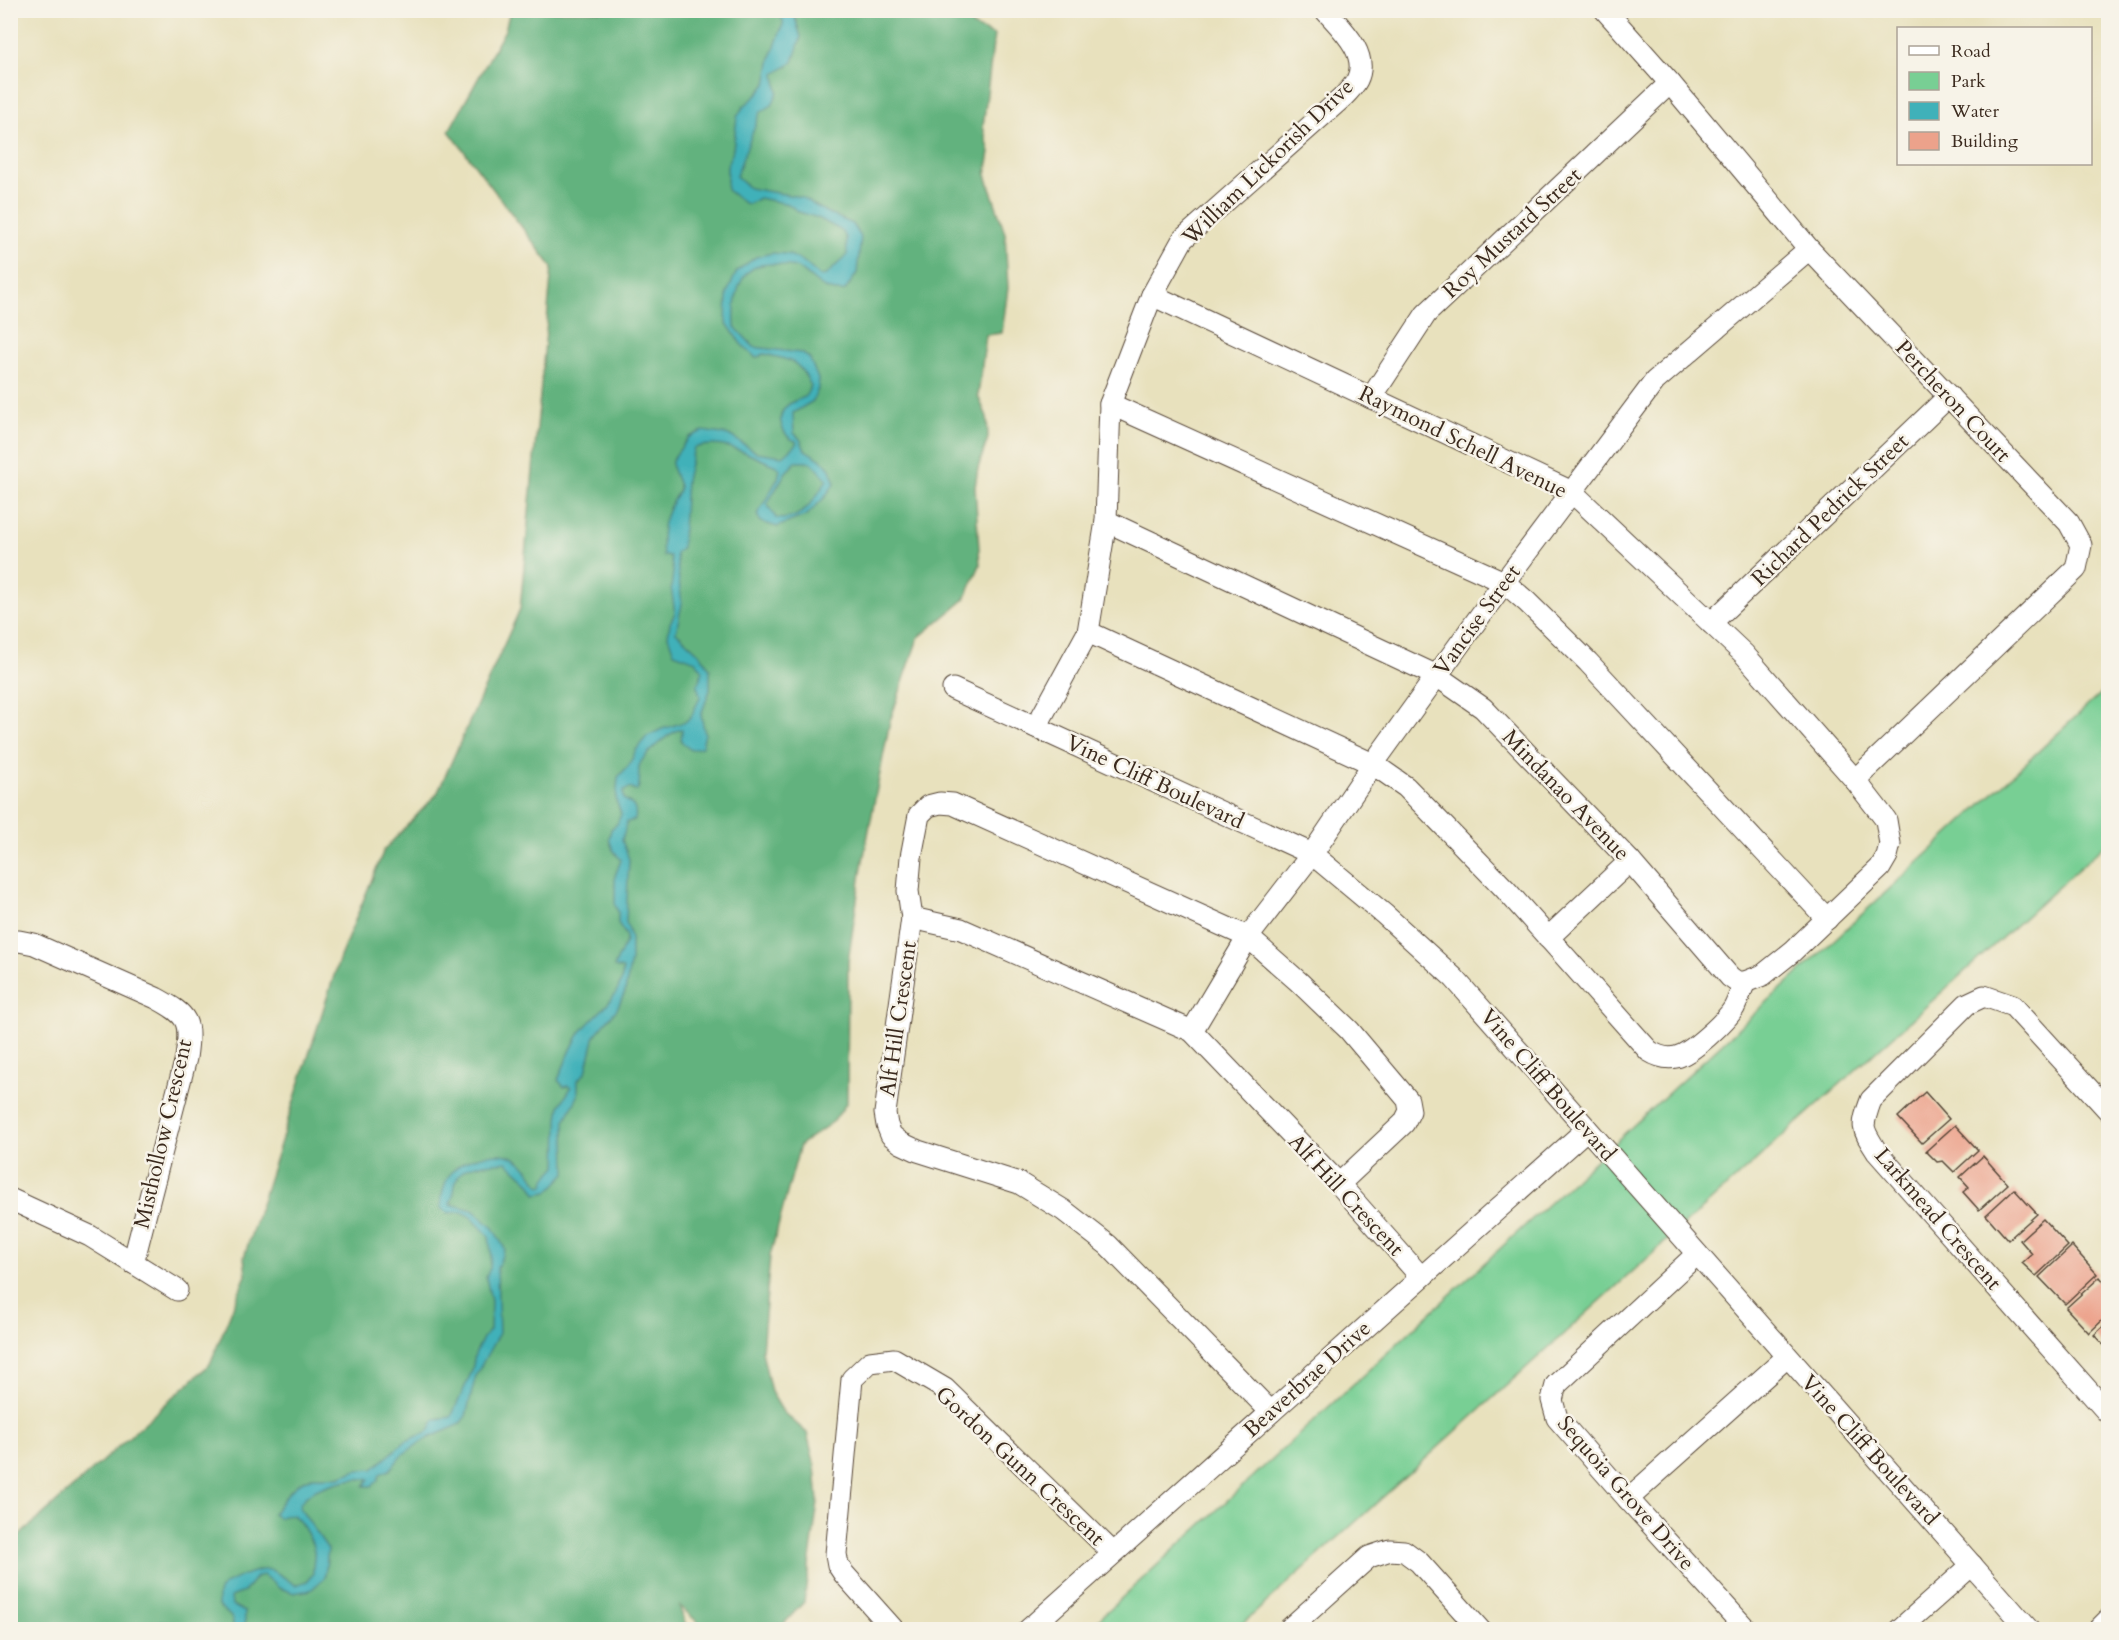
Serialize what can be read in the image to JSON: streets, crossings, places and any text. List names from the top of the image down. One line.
{"streets":{"street":["William Lickorish Drive","Roy Mustard Street","Percheron Court","Raymond Schell Avenue","Richard Pedrick Street","Vancise Street","Vine Cliff Boulevard","Mindanao Avenue","Alf Hill Crescent","Misthollow Crescent","Larkmead Crescent","Beaverbrae Drive","Gordon Gunn Crescent","Sequoia Grove Drive"]},"crossings":[["William Lickorish Drive","Raymond Schell Avenue"],["William Lickorish Drive","Vine Cliff Boulevard"],["William Lickorish Drive","Mindanao Avenue"],["Roy Mustard Street","Percheron Court"],["Roy Mustard Street","Raymond Schell Avenue"],["Percheron Court","Raymond Schell Avenue"],["Percheron Court","Richard Pedrick Street"],["Percheron Court","Vancise Street"],["Raymond Schell Avenue","Richard Pedrick Street"],["Raymond Schell Avenue","Vancise Street"],["Vancise Street","Vine Cliff Boulevard"],["Vancise Street","Mindanao Avenue"],["Vancise Street","Alf Hill Crescent"],["Vine Cliff Boulevard","Beaverbrae Drive"],["Vine Cliff Boulevard","Sequoia Grove Drive"],["Alf Hill Crescent","Beaverbrae Drive"],["Beaverbrae Drive","Gordon Gunn Crescent"]],"legend":["Road","Park","Water","Building"]}
